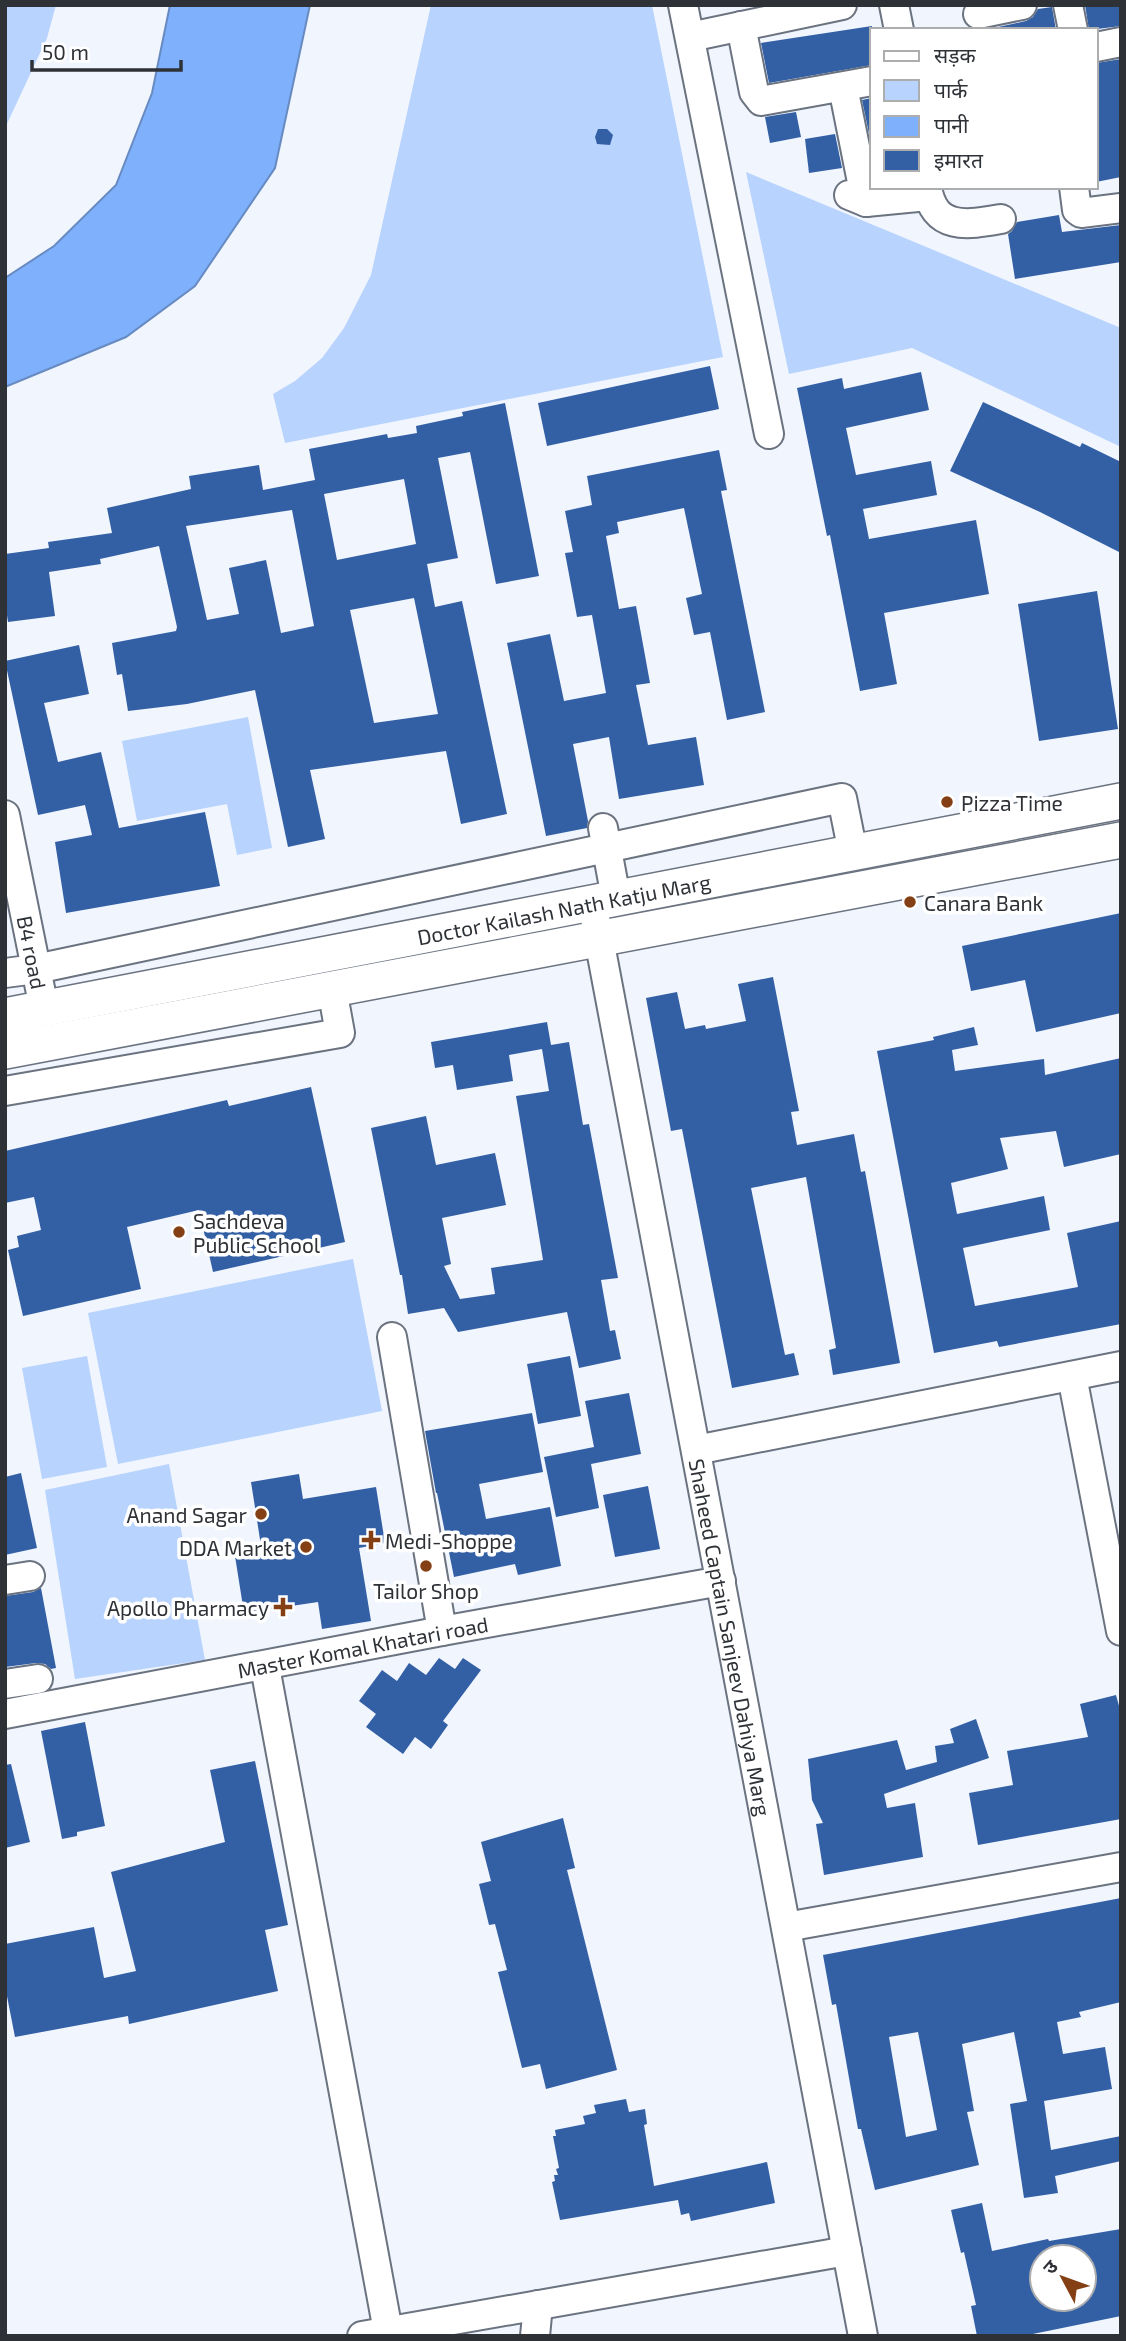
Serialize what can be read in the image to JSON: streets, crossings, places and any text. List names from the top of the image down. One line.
{"streets":{"main road":["Doctor Kailash Nath Katju Marg"],"street":["B4 road","Shaheed Captain Sanjeev Dahiya Marg","Master Komal Khatari road"]},"crossings":[["Doctor Kailash Nath Katju Marg","B4 road"],["Doctor Kailash Nath Katju Marg","Shaheed Captain Sanjeev Dahiya Marg"],["Shaheed Captain Sanjeev Dahiya Marg","Master Komal Khatari road"]],"places":{"other":["Pizza Time","Canara Bank","Sachdeva Public School","Anand Sagar","DDA Market","Tailor Shop"],"health":["Medi-Shoppe","Apollo Pharmacy"]},"legend":["सड़क","पार्क","पानी","इमारत"],"scale_bar":"50 m","north":"top left"}
